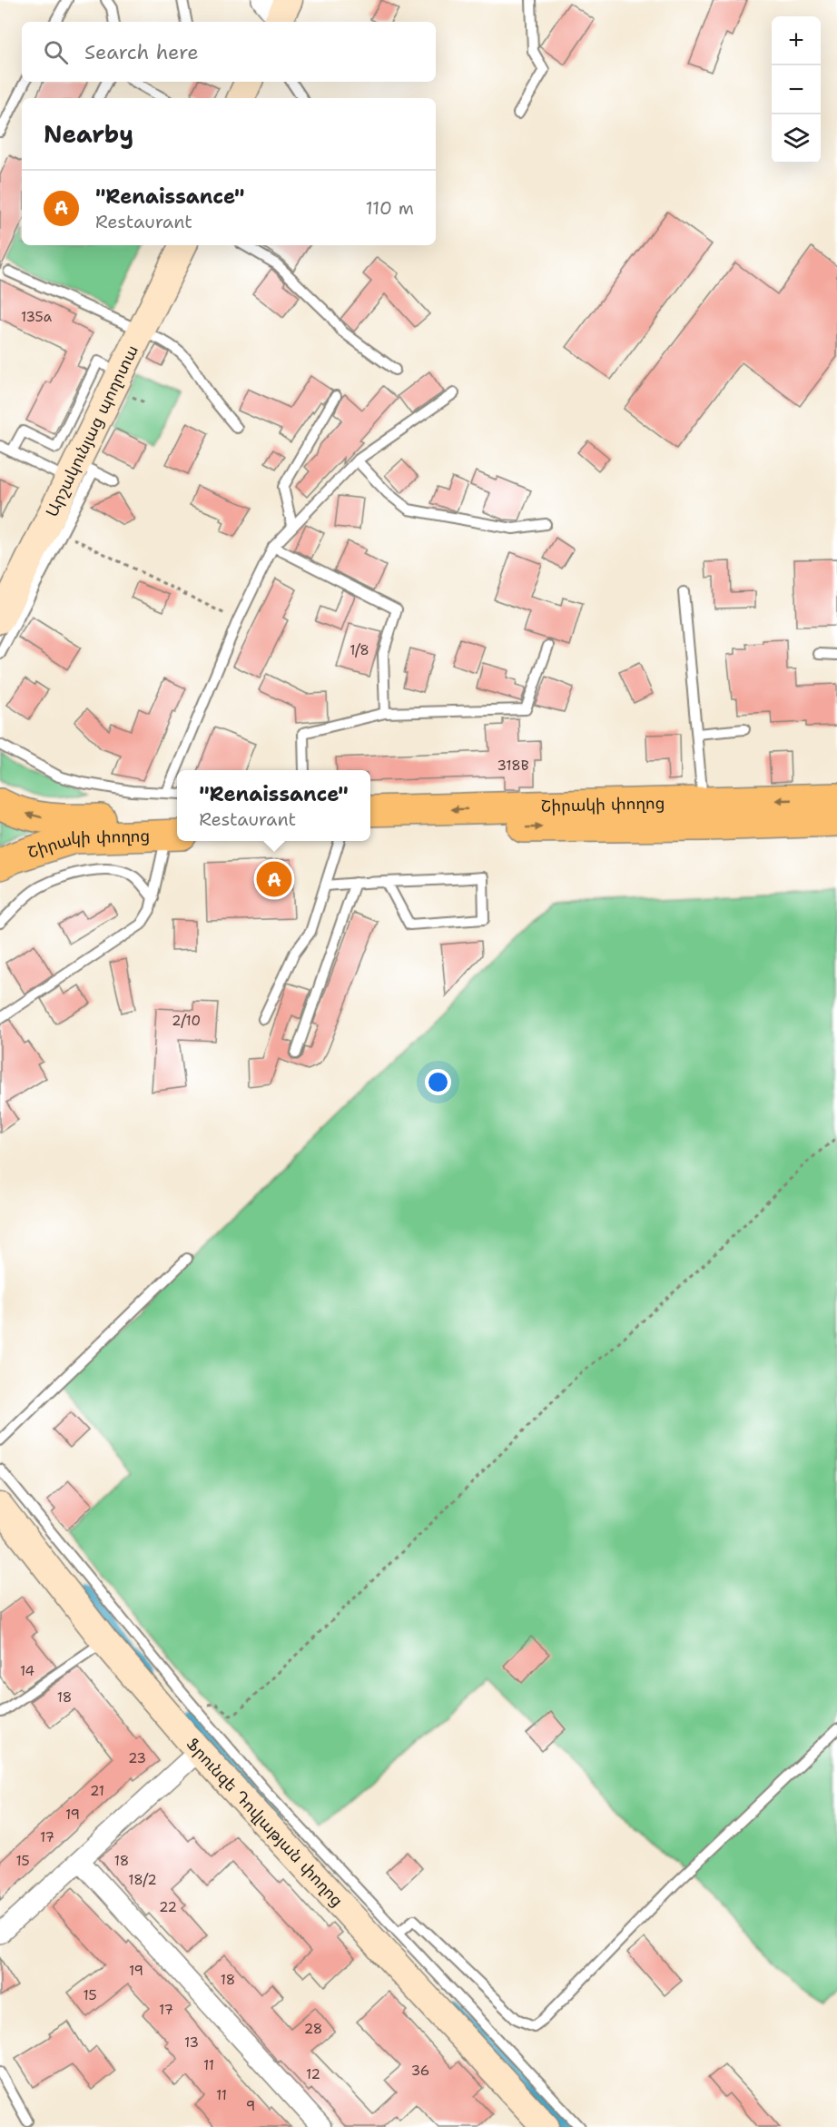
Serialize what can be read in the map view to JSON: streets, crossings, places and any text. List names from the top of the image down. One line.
{"streets":{"highway":["Շիրակի փողոց"],"street":["Արշակունյաց պողոտա","Ֆրունզե Դովլաթյան փողոց"]},"house_numbers":["135a","1/8","318B","2/10","14","18","23","21","19","17","15","18","18/2","22","19","18","15","17","28","13","11","36","12","11","9"],"page":{"map_buttons":["+","−"],"search":"Search here","heading":"Nearby","list":[{"mark":"A","name":"\"Renaissance\"","note":"Restaurant","value":"110 m"}],"popup":["\"Renaissance\"","Restaurant"],"pins":"A"}}
